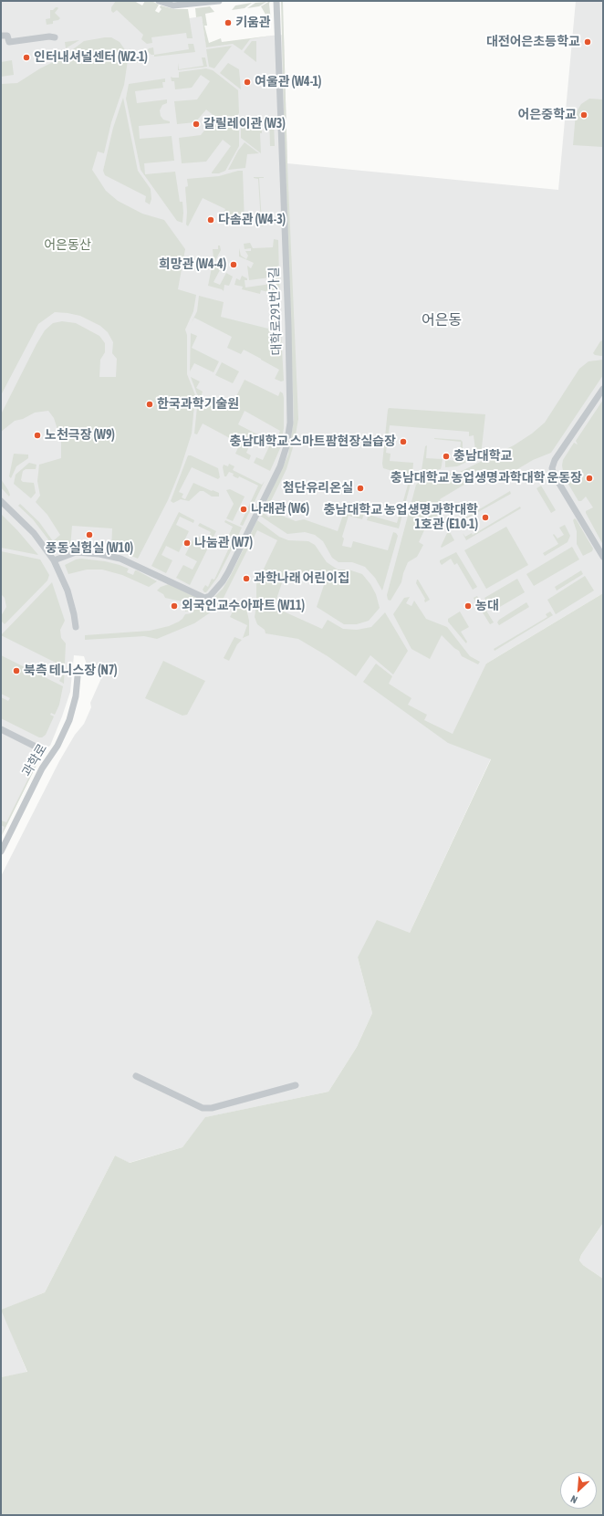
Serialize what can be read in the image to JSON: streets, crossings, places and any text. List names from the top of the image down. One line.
{"streets":{"street":["대학로291번가길","과학로"]},"districts":["어은동"],"parks":["어은동산"],"places":["키움관","대전어은초등학교","인터내셔널센터 (W2-1)","여울관 (W4-1)","어은중학교","갈릴레이관 (W3)","다솜관 (W4-3)","희망관 (W4-4)","한국과학기술원","노천극장 (W9)","충남대학교 스마트팜현장실습장","충남대학교","충남대학교 농업생명과학대학 운동장","첨단유리온실","나래관 (W6)","충남대학교 농업생명과학대학 1호관 (E10-1)","풍동실험실 (W10)","나눔관 (W7)","과학나래 어린이집","외국인교수아파트 (W11)","농대","북측 테니스장 (N7)"],"north":"bottom left"}
